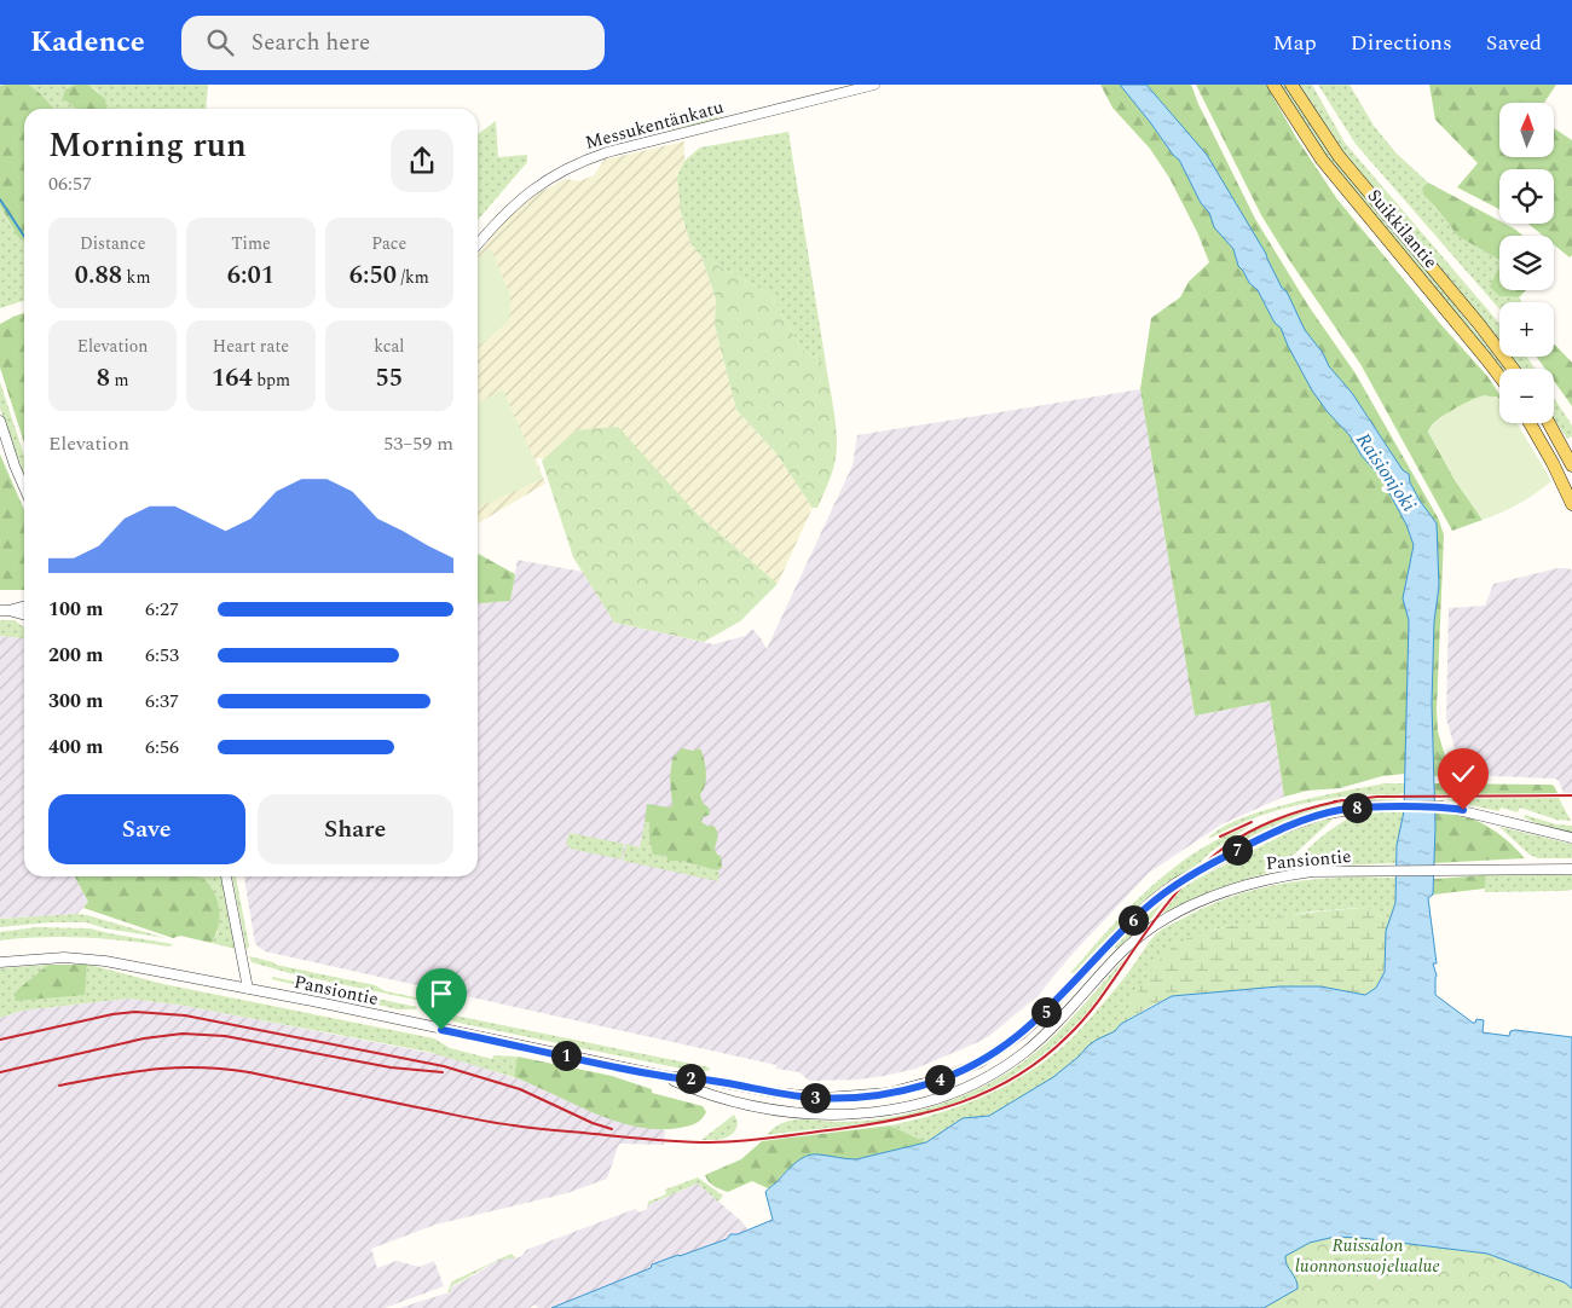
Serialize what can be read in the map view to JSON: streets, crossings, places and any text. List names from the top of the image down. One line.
{"streets":{"main road":["Suikkilantie"],"street":["Messukentänkatu","Pansiontie"]},"water":["Raisionjoki"],"parks":["Ruissalon luonnonsuojelualue"],"north":"top","page":{"header":"Kadence","search":"Search here","nav":["Map","Directions","Saved"],"map_buttons":["+","−"],"heading":["Morning run","06:57"],"stats":[["Distance","0.88 km"],["Time","6:01"],["Pace","6:50 /km"],["Elevation","8 m"],["Heart rate","164 bpm"],["kcal","55"]],"chart":["Elevation","53–59 m"],"list":[{"name":"100 m","note":"6:27"},{"name":"200 m","note":"6:53"},{"name":"300 m","note":"6:37"},{"name":"400 m","note":"6:56"}],"buttons":["Save","Share"],"pins":["8","7","6","5","1","2","4","3"]}}
